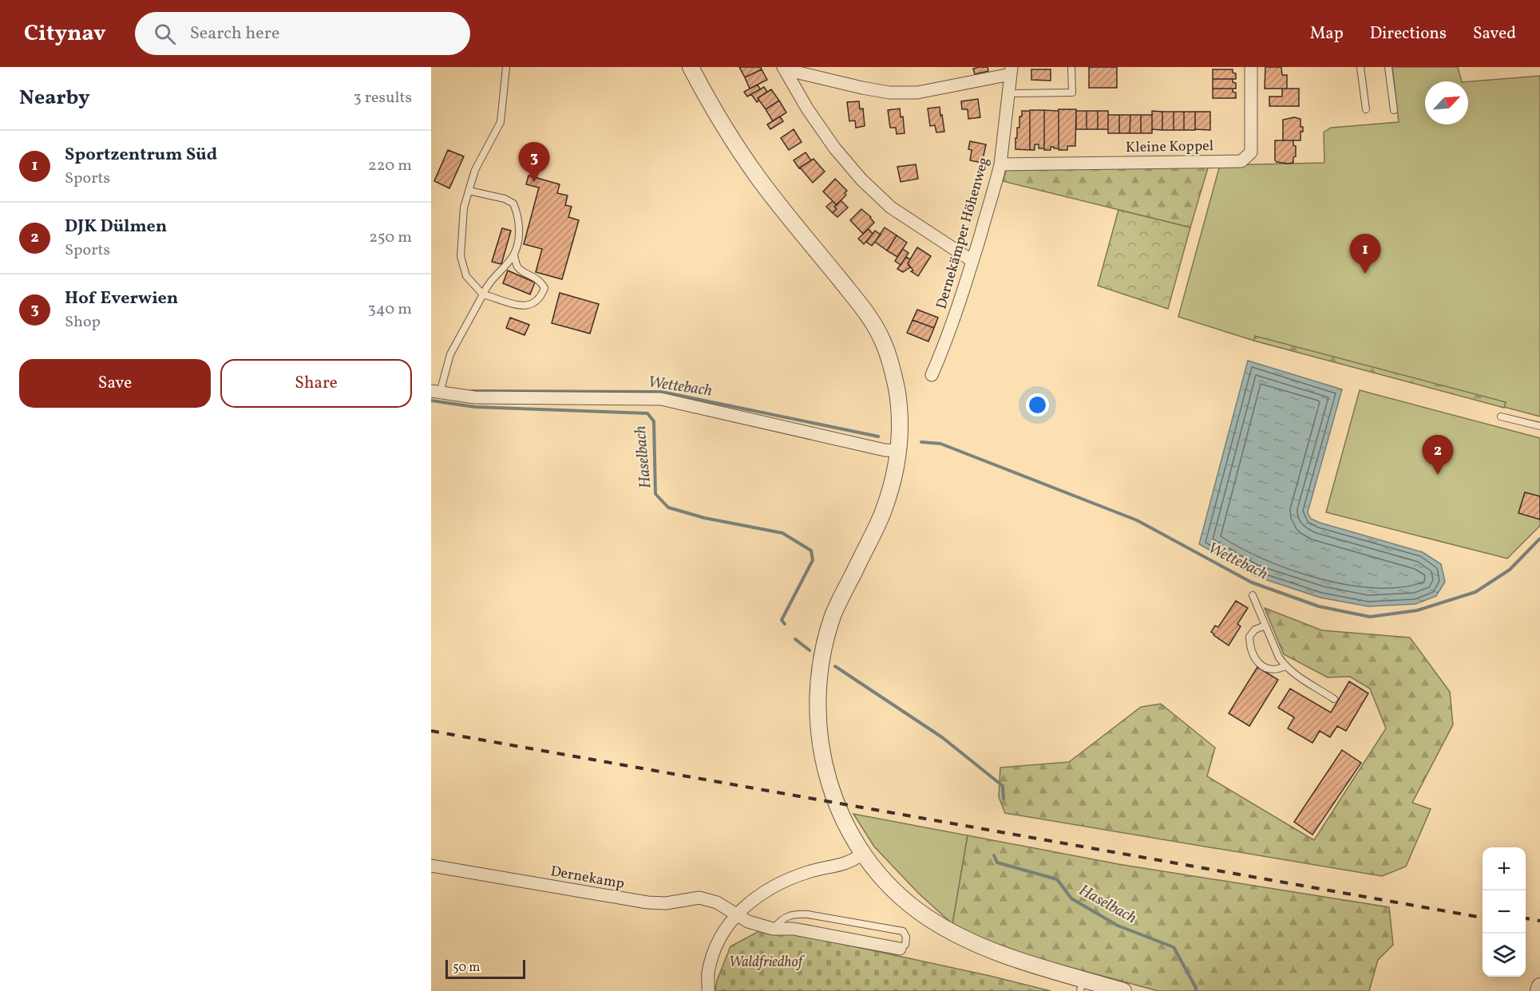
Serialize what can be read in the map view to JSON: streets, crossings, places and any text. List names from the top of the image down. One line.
{"streets":{"street":["Kleine Koppel","Dernekämper Höhenweg","Dernekamp"]},"crossings":[["Kleine Koppel","Dernekämper Höhenweg"]],"water":["Wettebach","Haselbach"],"parks":["Waldfriedhof"],"scale_bar":"50 m","north":"top right","page":{"header":"Citynav","search":"Search here","nav":["Map","Directions","Saved"],"heading":["Nearby","3 results"],"list":[{"mark":"1","name":"Sportzentrum Süd","note":"Sports","value":"220 m"},{"mark":"2","name":"DJK Dülmen","note":"Sports","value":"250 m"},{"mark":"3","name":"Hof Everwien","note":"Shop","value":"340 m"}],"pins":["3","1","2"],"buttons":["Save","Share"],"map_buttons":["+","−"],"scale":"50 m"}}
